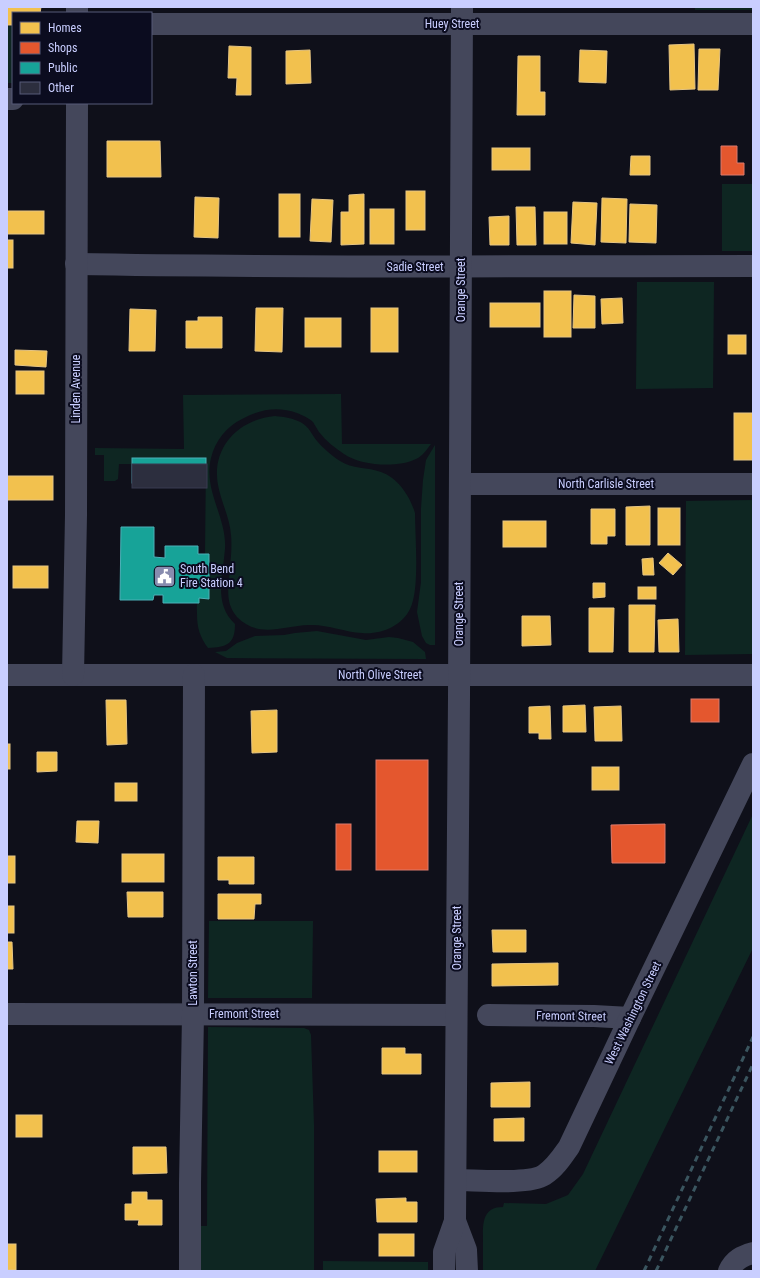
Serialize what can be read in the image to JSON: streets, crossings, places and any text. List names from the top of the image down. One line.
{"streets":{"street":["Huey Street","Sadie Street","Orange Street","Linden Avenue","North Carlisle Street","North Olive Street","Lawton Street","West Washington Street","Fremont Street"]},"crossings":[["Huey Street","Orange Street"],["Sadie Street","Orange Street"],["Sadie Street","Linden Avenue"],["Orange Street","North Carlisle Street"],["Orange Street","North Olive Street"],["Orange Street","West Washington Street"],["Orange Street","Fremont Street"],["Linden Avenue","North Olive Street"],["North Olive Street","Lawton Street"],["Lawton Street","Fremont Street"],["West Washington Street","Fremont Street"]],"places":{"public building":["South Bend Fire Station 4"]},"legend":["Homes","Shops","Public","Other"]}
